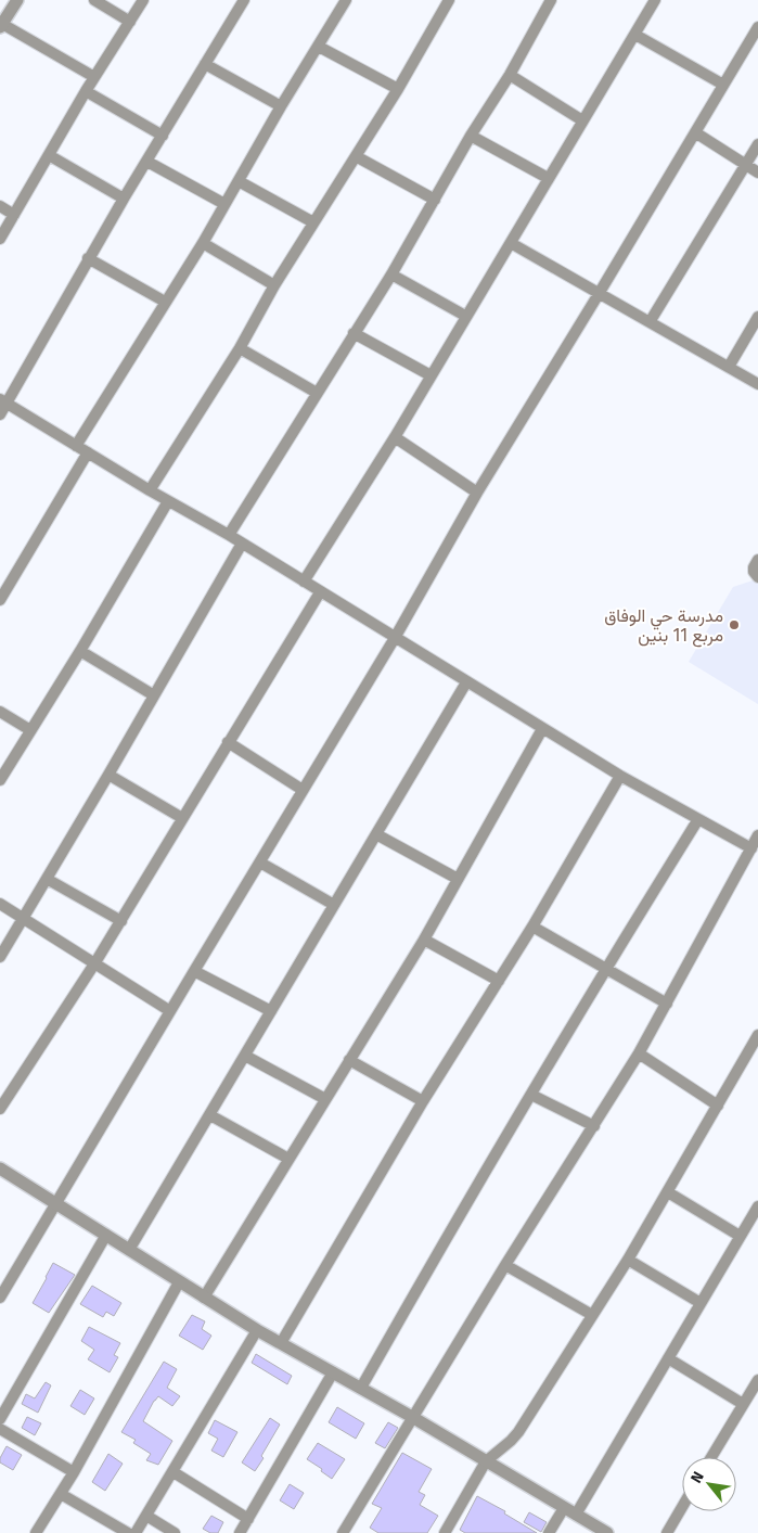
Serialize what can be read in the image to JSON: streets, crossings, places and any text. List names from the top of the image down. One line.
{"places":["مدرسة حي الوفاق مربع 11 بنين"],"north":"top left"}
